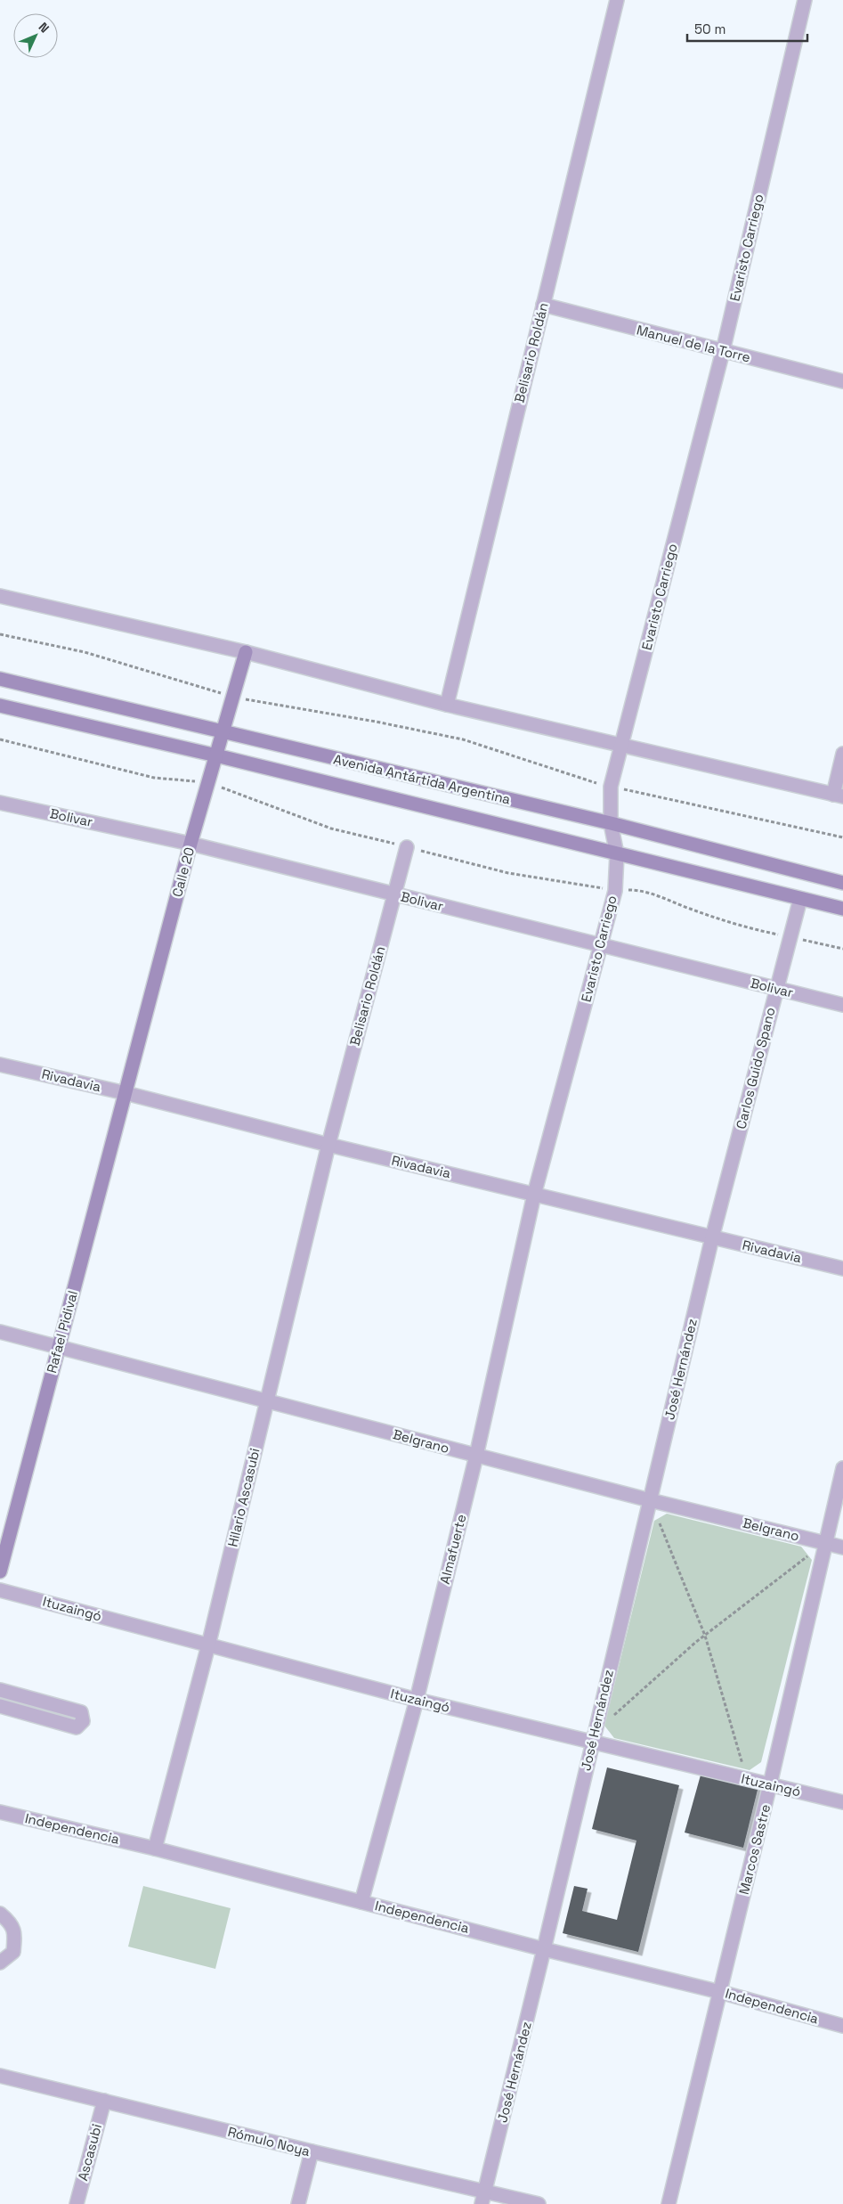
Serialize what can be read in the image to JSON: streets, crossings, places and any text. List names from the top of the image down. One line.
{"streets":{"main road":["Avenida Antártida Argentina","Calle 20","Rafael Pidival"],"street":["Evaristo Carriego","Manuel de la Torre","Belisario Roldán","Bolivar","Carlos Guido Spano","Rivadavia","José Hernández","Belgrano","Hilario Ascasubi","Almafuerte","Ituzaingó","Independencia","Marcos Sastre","Rómulo Noya","Ascasubi"]},"crossings":[["Evaristo Carriego","Manuel de la Torre"],["Evaristo Carriego","Avenida Antártida Argentina"],["Evaristo Carriego","Bolivar"],["Evaristo Carriego","Rivadavia"],["Evaristo Carriego","Almafuerte"],["Manuel de la Torre","Belisario Roldán"],["Belisario Roldán","Bolivar"],["Belisario Roldán","Rivadavia"],["Belisario Roldán","Hilario Ascasubi"],["Avenida Antártida Argentina","Calle 20"],["Avenida Antártida Argentina","Carlos Guido Spano"],["Bolivar","Calle 20"],["Bolivar","Carlos Guido Spano"],["Calle 20","Rivadavia"],["Calle 20","Rafael Pidival"],["Carlos Guido Spano","Rivadavia"],["Carlos Guido Spano","José Hernández"],["Rivadavia","Rafael Pidival"],["Rivadavia","José Hernández"],["Rivadavia","Hilario Ascasubi"],["Rivadavia","Almafuerte"],["Rafael Pidival","Belgrano"],["José Hernández","Belgrano"],["José Hernández","Ituzaingó"],["José Hernández","Independencia"],["José Hernández","Rómulo Noya"],["Belgrano","Hilario Ascasubi"],["Belgrano","Almafuerte"],["Belgrano","Marcos Sastre"],["Hilario Ascasubi","Ituzaingó"],["Hilario Ascasubi","Independencia"],["Almafuerte","Ituzaingó"],["Almafuerte","Independencia"],["Ituzaingó","Marcos Sastre"],["Independencia","Marcos Sastre"],["Rómulo Noya","Ascasubi"]],"scale_bar":"50 m","north":"top right"}
